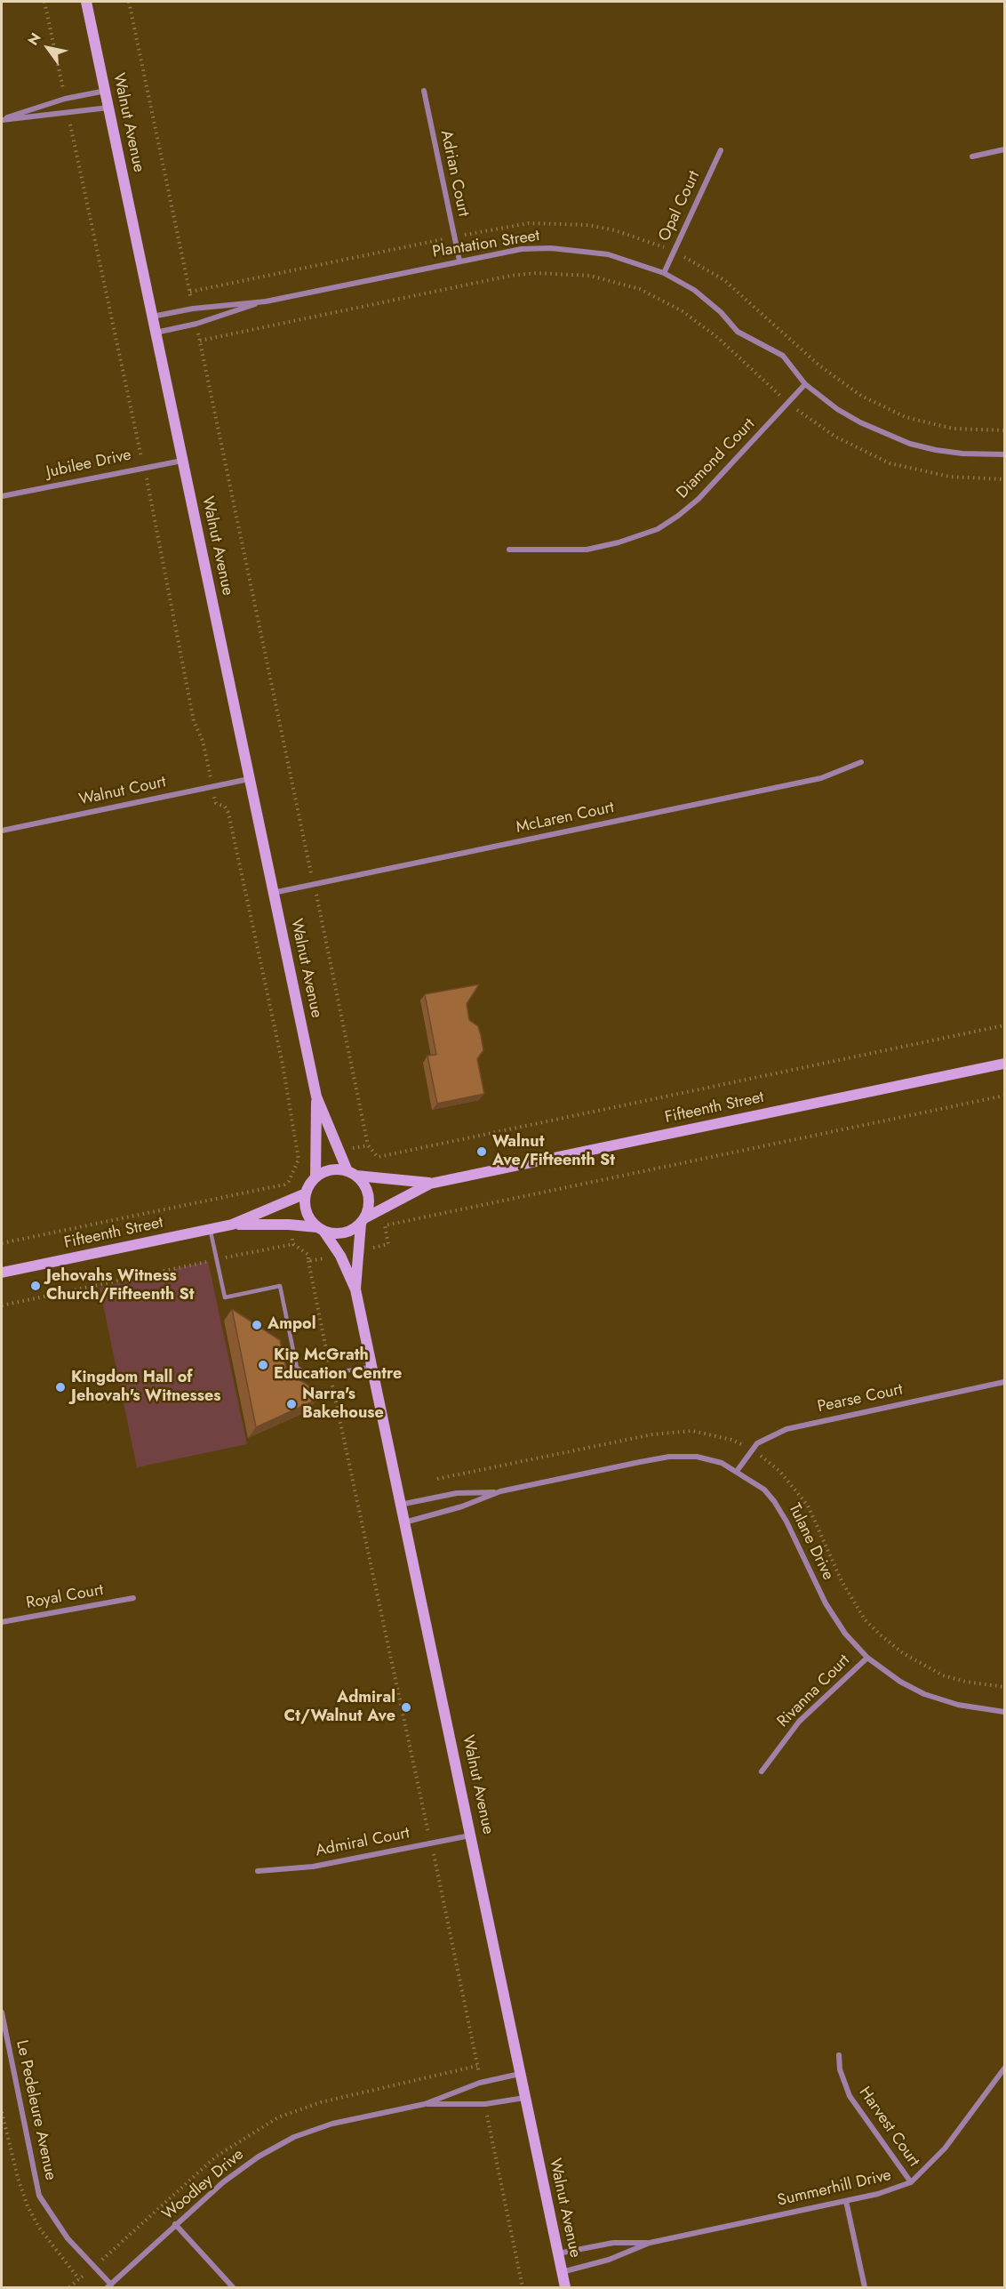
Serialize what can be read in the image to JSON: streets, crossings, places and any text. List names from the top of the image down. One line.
{"streets":{"street":["Walnut Avenue","Adrian Court","Opal Court","Plantation Street","Diamond Court","Jubilee Drive","Walnut Court","McLaren Court","Fifteenth Street","Pearse Court","Tulane Drive","Royal Court","Rivanna Court","Admiral Court","Le Pedeleure Avenue","Harvest Court","Woodley Drive","Summerhill Drive"]},"crossings":[["Walnut Avenue","Plantation Street"],["Walnut Avenue","Jubilee Drive"],["Walnut Avenue","Walnut Court"],["Walnut Avenue","McLaren Court"],["Walnut Avenue","Fifteenth Street"],["Walnut Avenue","Tulane Drive"],["Walnut Avenue","Admiral Court"],["Walnut Avenue","Woodley Drive"],["Walnut Avenue","Summerhill Drive"],["Adrian Court","Plantation Street"],["Opal Court","Plantation Street"],["Plantation Street","Diamond Court"],["Pearse Court","Tulane Drive"],["Tulane Drive","Rivanna Court"],["Le Pedeleure Avenue","Woodley Drive"],["Harvest Court","Summerhill Drive"]],"places":["Walnut Ave/Fifteenth St","Jehovahs Witness Church/Fifteenth St","Ampol","Kip McGrath Education Centre","Kingdom Hall of Jehovah's Witnesses","Narra's Bakehouse","Admiral Ct/Walnut Ave"],"north":"top left"}
